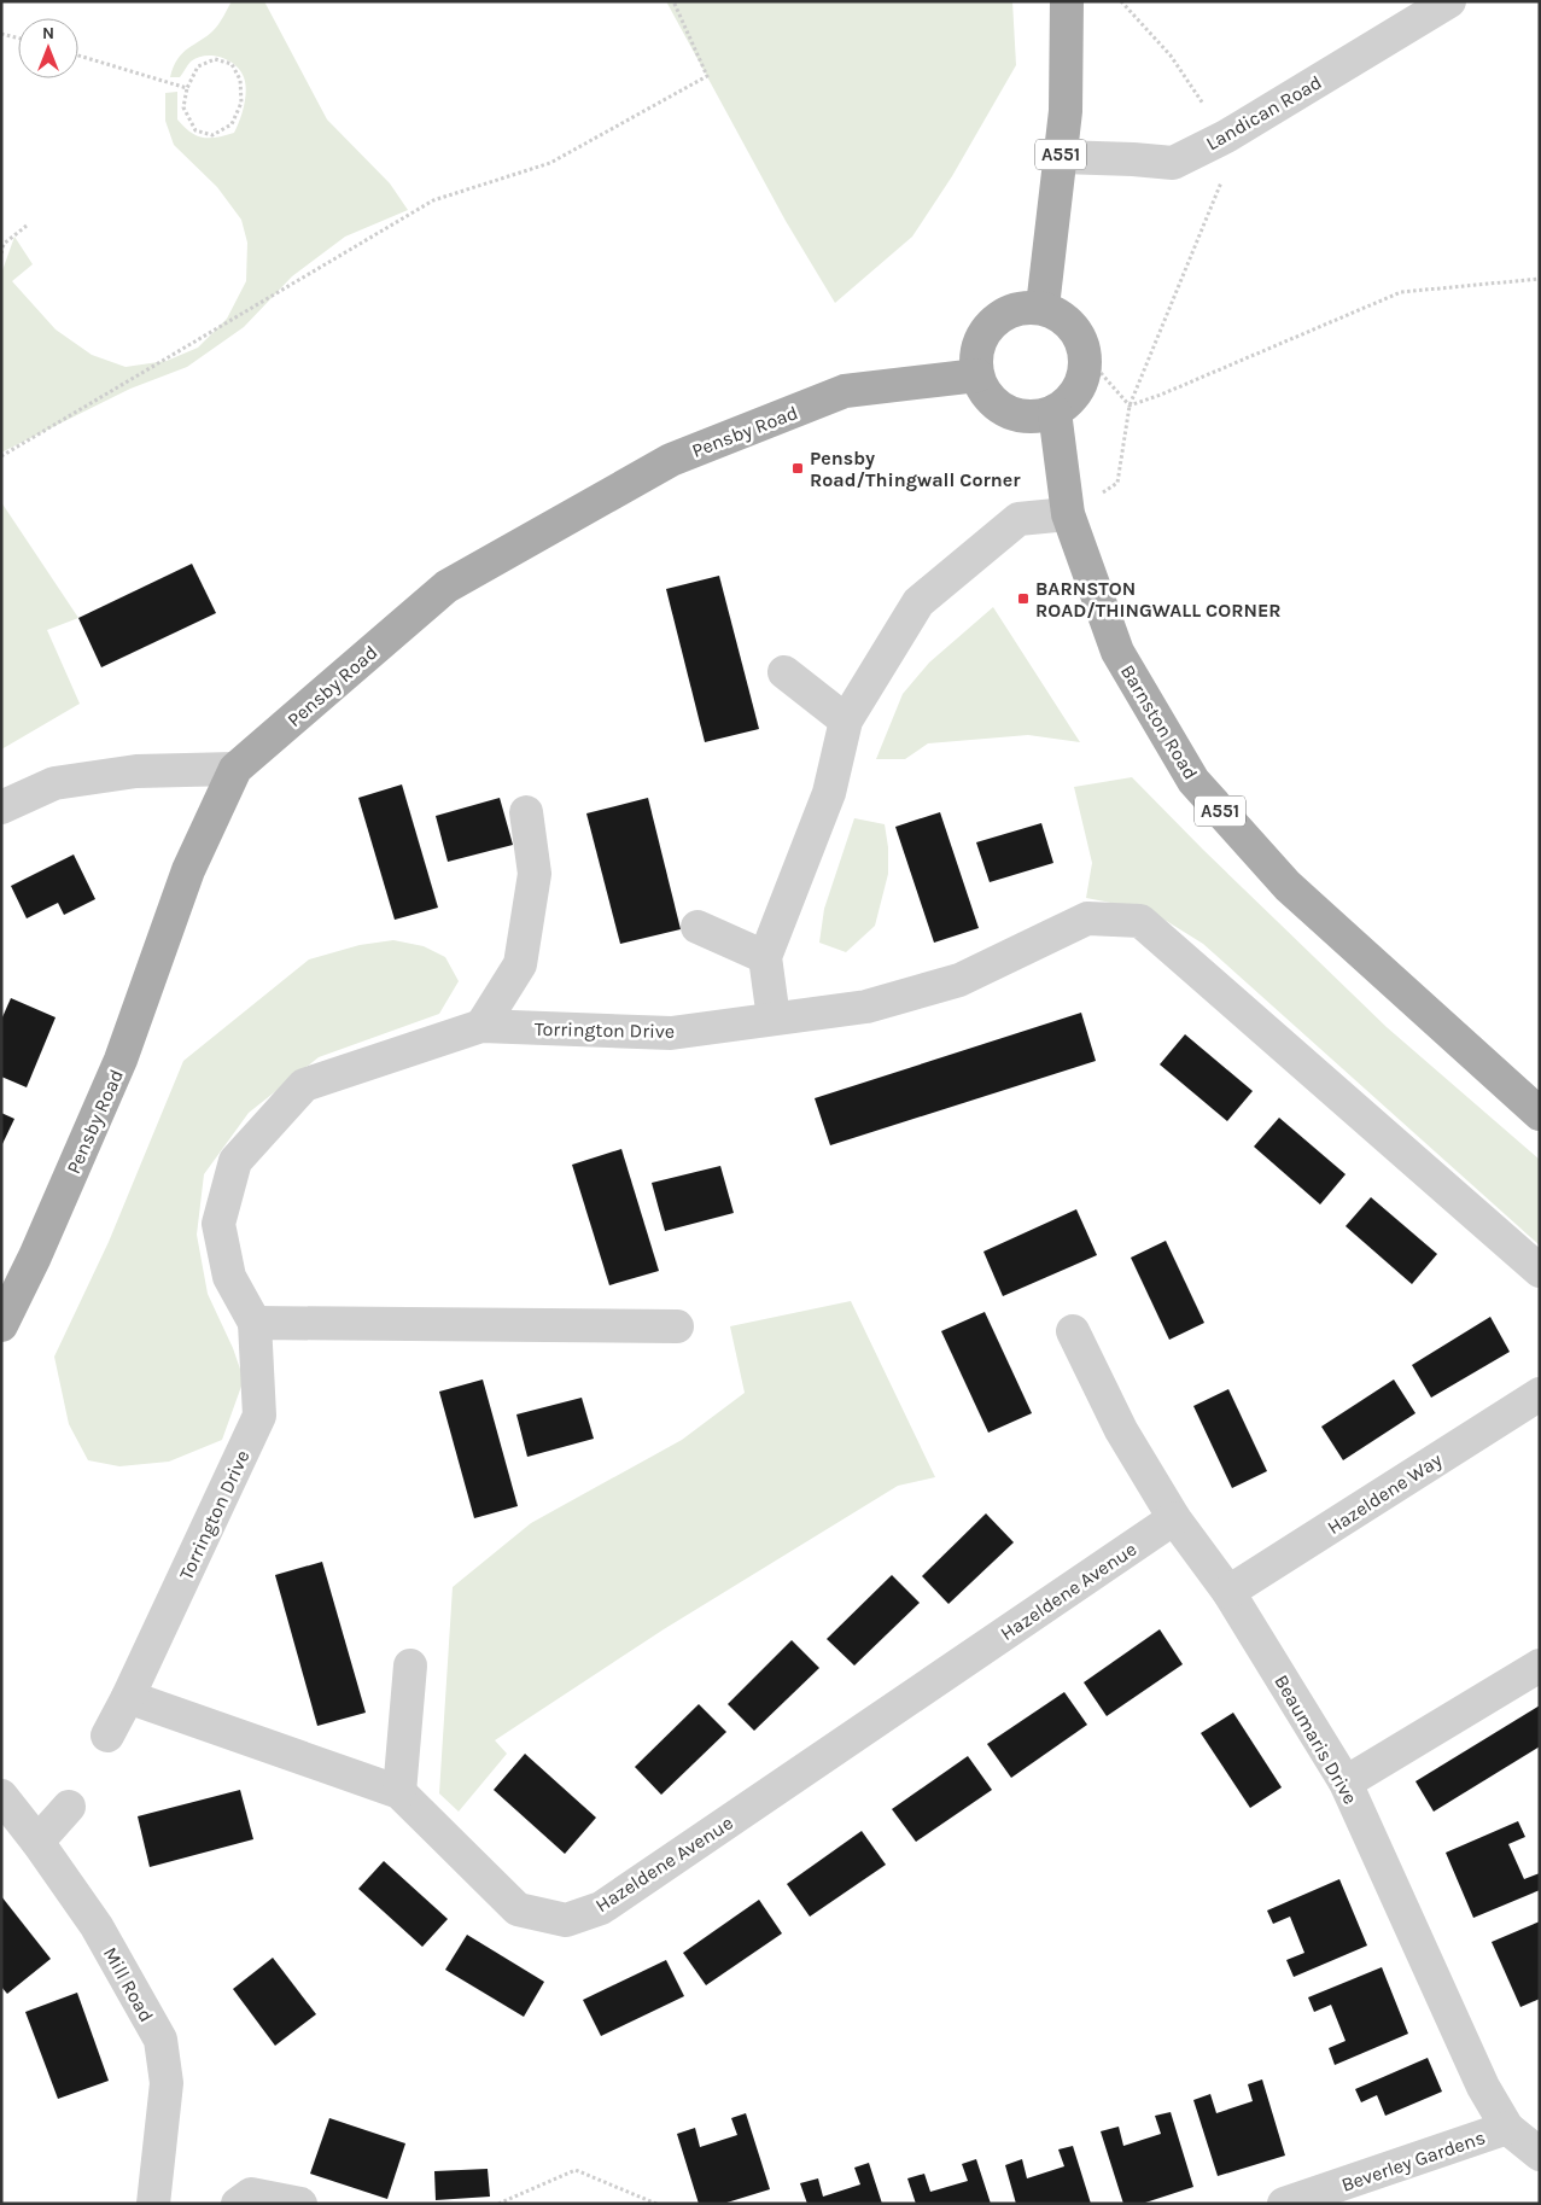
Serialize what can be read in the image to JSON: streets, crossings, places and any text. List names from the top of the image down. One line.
{"streets":{"main road":["A551","Pensby Road","Barnston Road"],"street":["Landican Road","Torrington Drive","Hazeldene Way","Hazeldene Avenue","Beaumaris Drive","Mill Road","Beverley Gardens"]},"crossings":[["Landican Road","A551"],["A551","Pensby Road"],["A551","Barnston Road"],["Pensby Road","Barnston Road"],["Torrington Drive","Hazeldene Avenue"],["Hazeldene Way","Beaumaris Drive"],["Hazeldene Avenue","Beaumaris Drive"],["Beaumaris Drive","Beverley Gardens"]],"places":{"transit":["Pensby Road/Thingwall Corner","BARNSTON ROAD/THINGWALL CORNER"]},"north":"top"}
